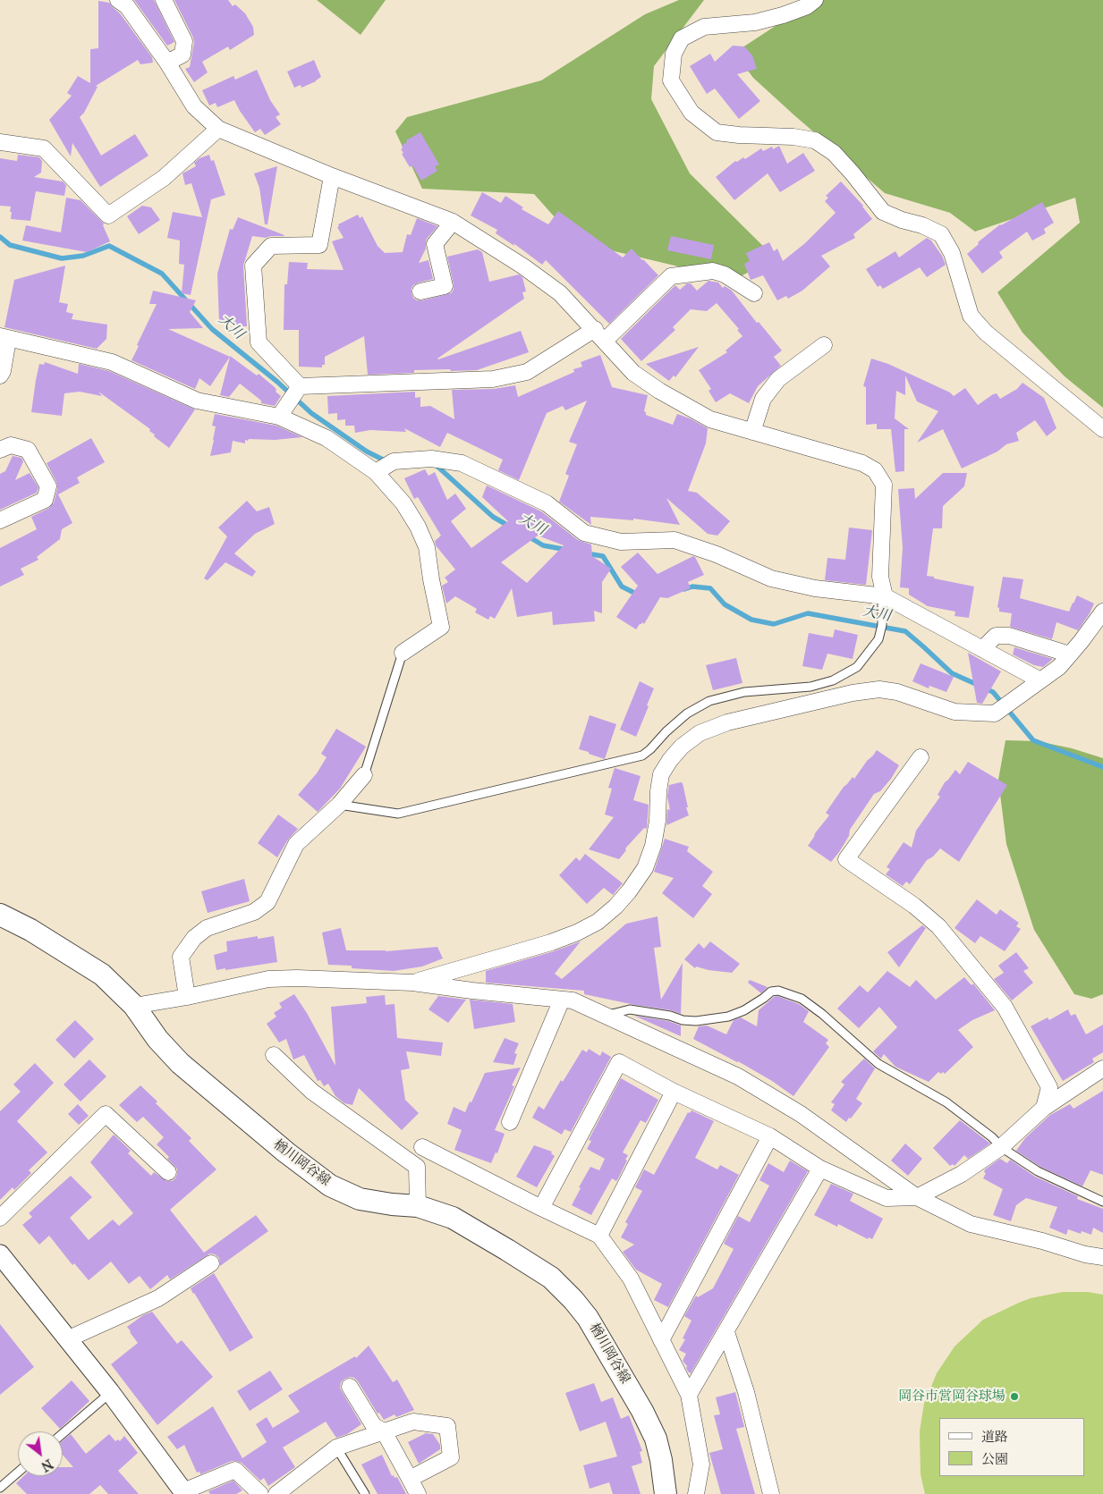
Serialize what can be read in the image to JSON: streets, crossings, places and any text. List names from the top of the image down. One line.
{"streets":{"main road":["楢川岡谷線"]},"water":["大川"],"places":["岡谷市営岡谷球場"],"legend":["道路","公園"],"north":"bottom right"}
